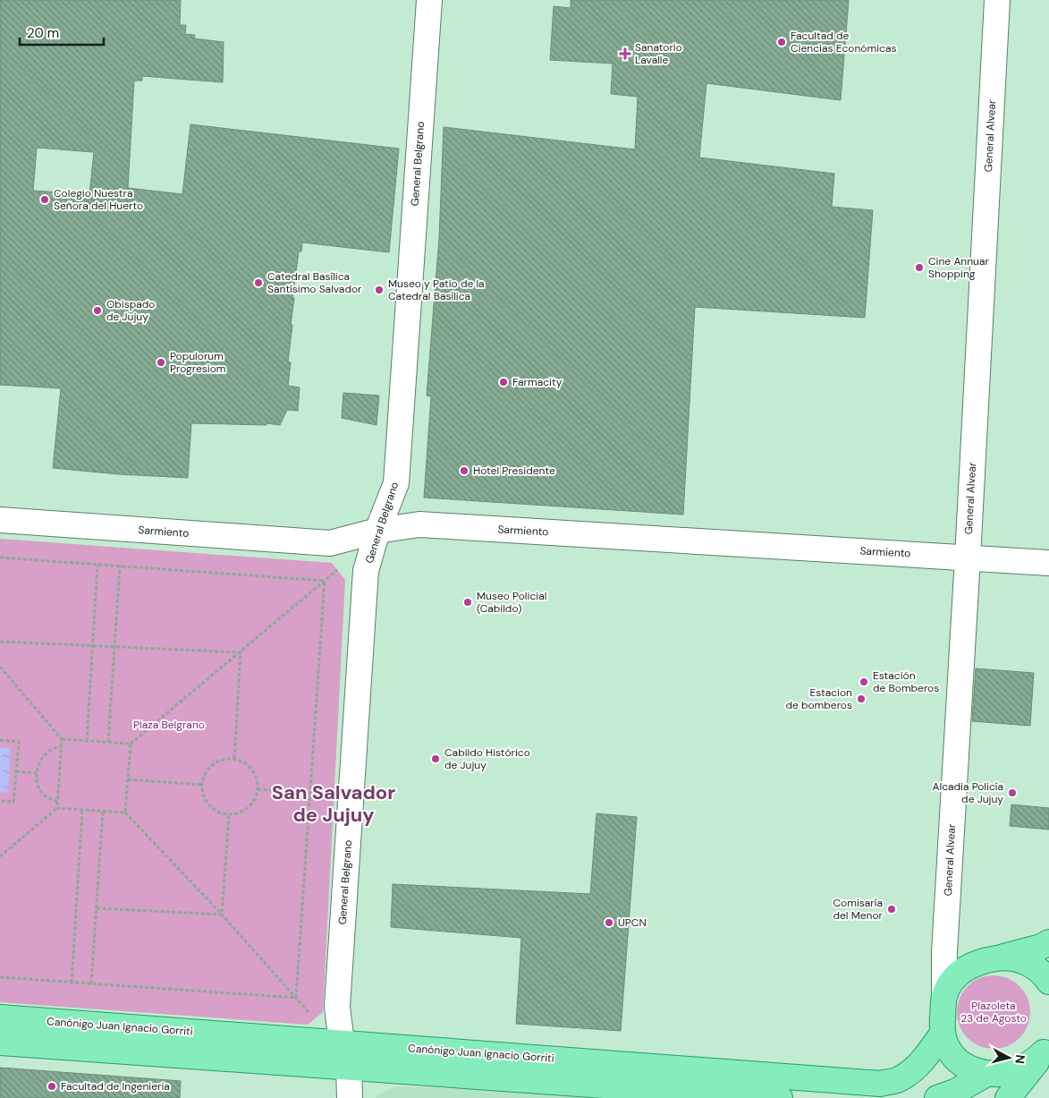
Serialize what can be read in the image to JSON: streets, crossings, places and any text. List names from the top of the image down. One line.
{"streets":{"main road":["Canónigo Juan Ignacio Gorriti"],"street":["General Alvear","General Belgrano","Sarmiento"]},"crossings":[["General Alvear","Sarmiento"],["General Belgrano","Sarmiento"],["General Belgrano","Canónigo Juan Ignacio Gorriti"]],"districts":["San Salvador de Jujuy"],"parks":["Plaza Belgrano","Plazoleta 23 de Agosto"],"places":{"other":["Facultad de Ciencias Económicas","Colegio Nuestra Señora del Huerto","Cine Annuar Shopping","Catedral Basílica Santísimo Salvador","Museo y Patio de la Catedral Basílica","Obispado de Jujuy","Populorum Progresiom","Farmacity","Hotel Presidente","Museo Policial (Cabildo)","Estación de Bomberos","Estacion de bomberos","Cabildo Histórico de Jujuy","Alcadia Policía de Jujuy","Comisaría del Menor","UPCN","Facultad de Ingenieria"],"health":["Sanatorio Lavalle"]},"scale_bar":"20 m","north":"right"}
